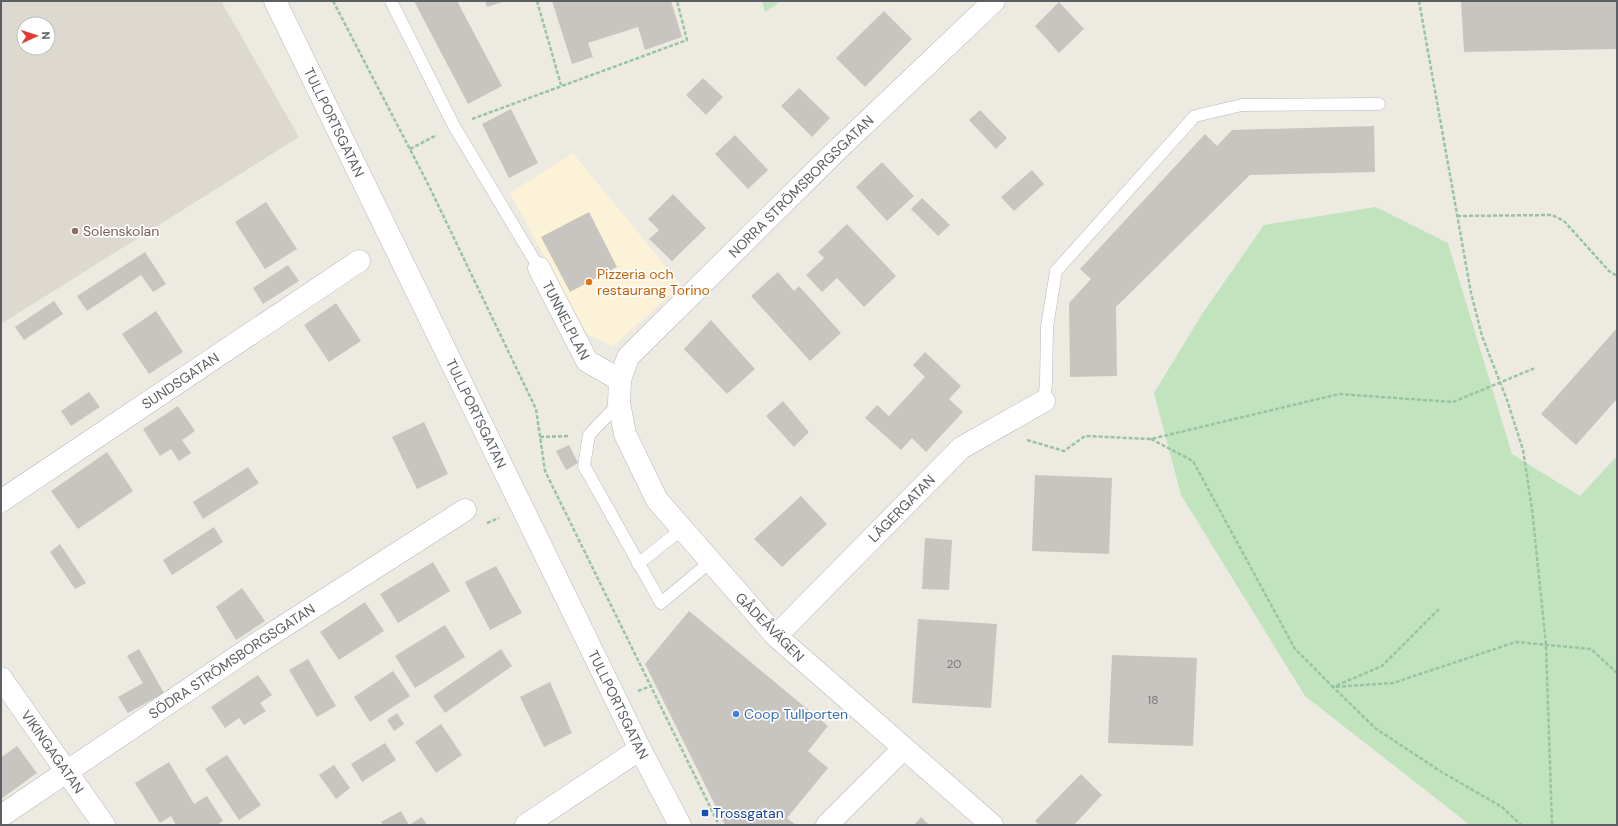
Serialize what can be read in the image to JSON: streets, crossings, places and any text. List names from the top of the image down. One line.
{"streets":{"street":["TULLPORTSGATAN","NORRA STRÖMSBORGSGATAN","TUNNELPLAN","SUNDSGATAN","LÄGERGATAN","GÅDEÅVÄGEN","SÖDRA STRÖMSBORGSGATAN","VIKINGAGATAN"]},"crossings":[["NORRA STRÖMSBORGSGATAN","TUNNELPLAN"],["NORRA STRÖMSBORGSGATAN","GÅDEÅVÄGEN"],["TUNNELPLAN","GÅDEÅVÄGEN"],["LÄGERGATAN","GÅDEÅVÄGEN"],["SÖDRA STRÖMSBORGSGATAN","VIKINGAGATAN"]],"places":{"other":["Solenskolan","Pizzeria och restaurang Torino","Coop Tullporten"],"transit":["Trossgatan"]},"house_numbers":["20","18"],"north":"right"}
